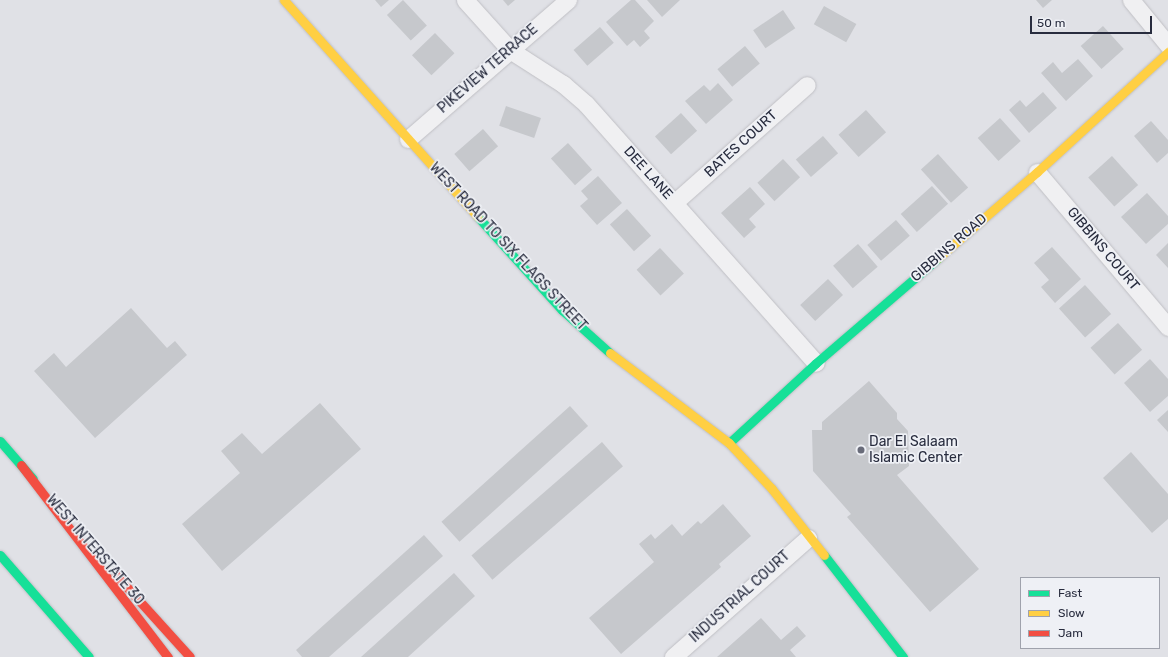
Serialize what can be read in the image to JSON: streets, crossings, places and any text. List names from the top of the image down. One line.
{"streets":{"main road":["WEST ROAD TO SIX FLAGS STREET","GIBBINS ROAD","WEST INTERSTATE 30"],"street":["PIKEVIEW TERRACE","BATES COURT","DEE LANE","GIBBINS COURT","INDUSTRIAL COURT"]},"crossings":[["PIKEVIEW TERRACE","DEE LANE"],["PIKEVIEW TERRACE","WEST ROAD TO SIX FLAGS STREET"],["BATES COURT","DEE LANE"],["DEE LANE","GIBBINS ROAD"],["WEST ROAD TO SIX FLAGS STREET","GIBBINS ROAD"],["WEST ROAD TO SIX FLAGS STREET","INDUSTRIAL COURT"],["GIBBINS ROAD","GIBBINS COURT"]],"places":["Dar El Salaam Islamic Center"],"legend":["Fast","Slow","Jam"],"scale_bar":"50 m"}
